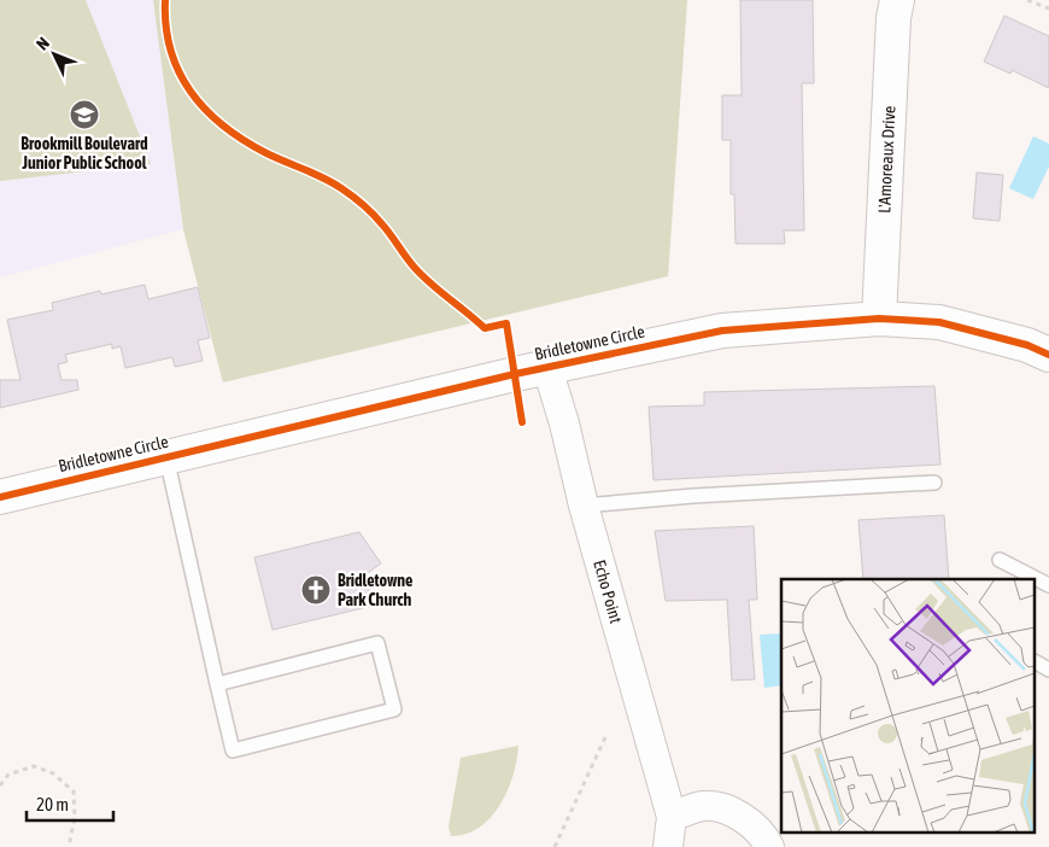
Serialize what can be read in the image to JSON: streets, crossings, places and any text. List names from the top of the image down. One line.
{"streets":{"street":["L'Amoreaux Drive","Bridletowne Circle","Echo Point"]},"crossings":[["L'Amoreaux Drive","Bridletowne Circle"],["Bridletowne Circle","Echo Point"]],"places":{"school or university":["Brookmill Boulevard Junior Public School"],"church":["Bridletowne Park Church"]},"scale_bar":"20 m","north":"top left"}
